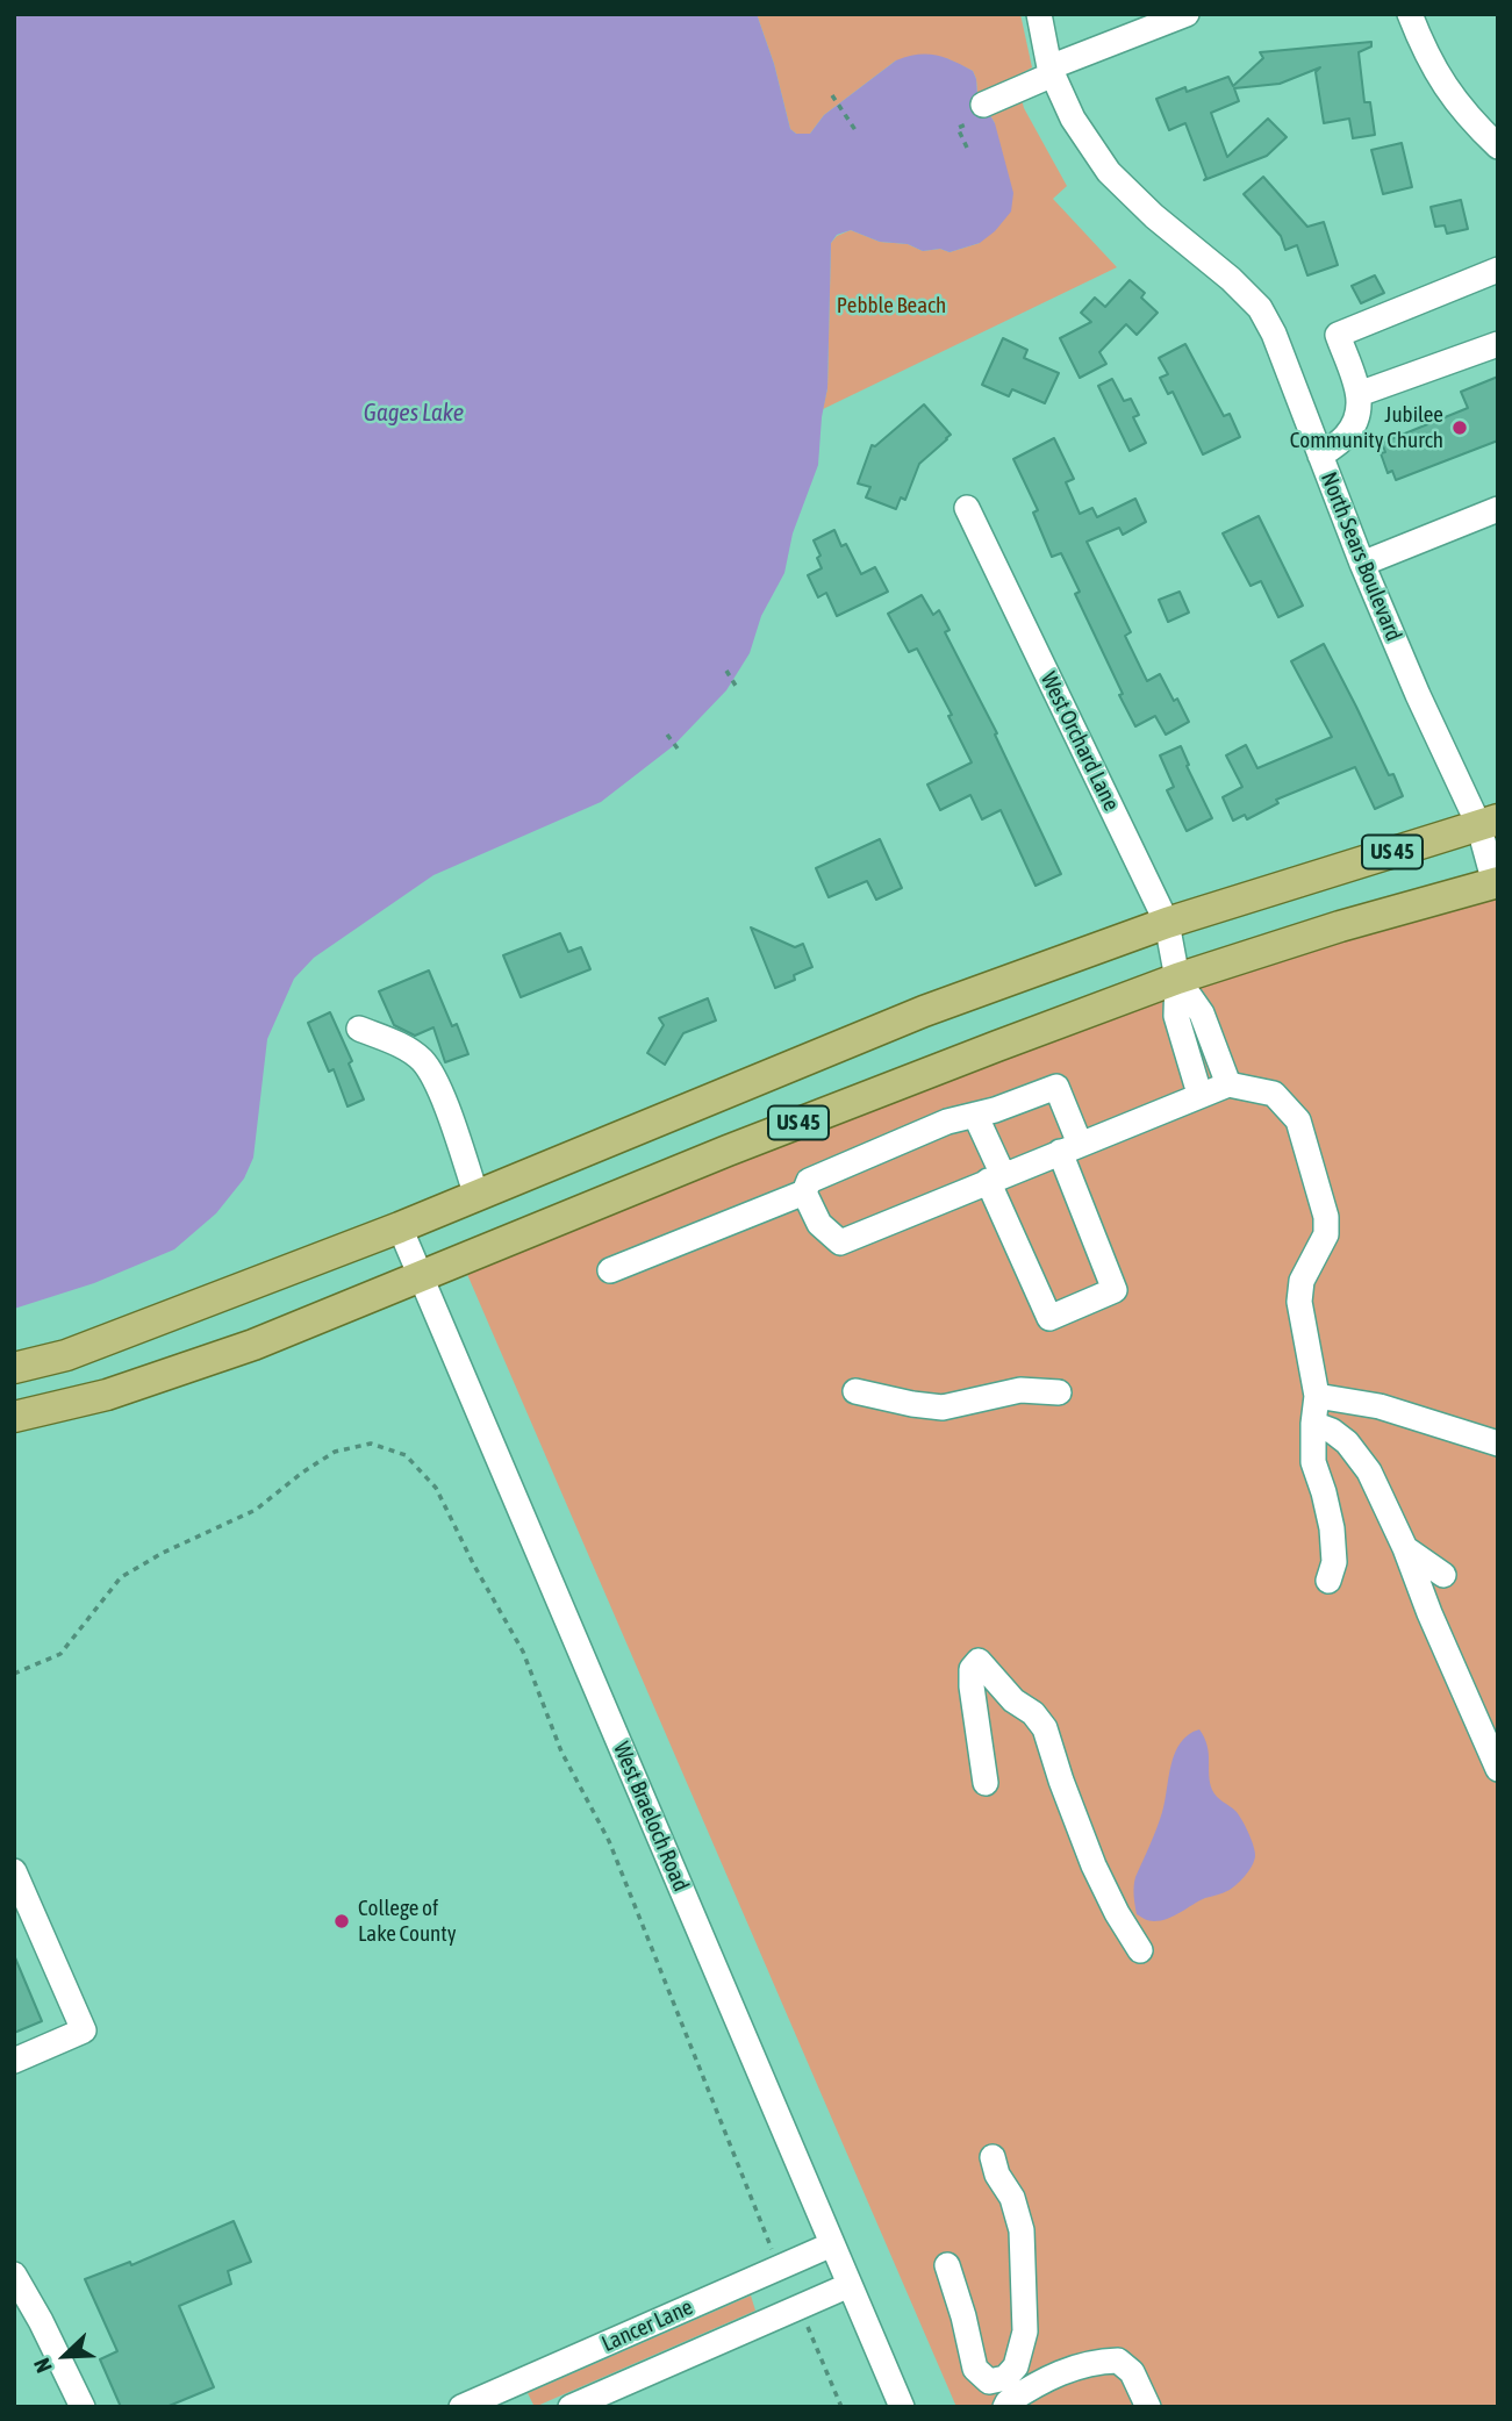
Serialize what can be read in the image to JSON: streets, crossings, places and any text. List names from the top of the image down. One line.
{"streets":{"main road":["US 45"],"street":["North Sears Boulevard","West Orchard Lane","West Braeloch Road","Lancer Lane"]},"crossings":[["North Sears Boulevard","US 45"],["West Orchard Lane","US 45"],["US 45","West Braeloch Road"],["West Braeloch Road","Lancer Lane"]],"water":["Gages Lake"],"parks":["Pebble Beach"],"places":["Jubilee Community Church","College of Lake County"],"north":"bottom left"}
